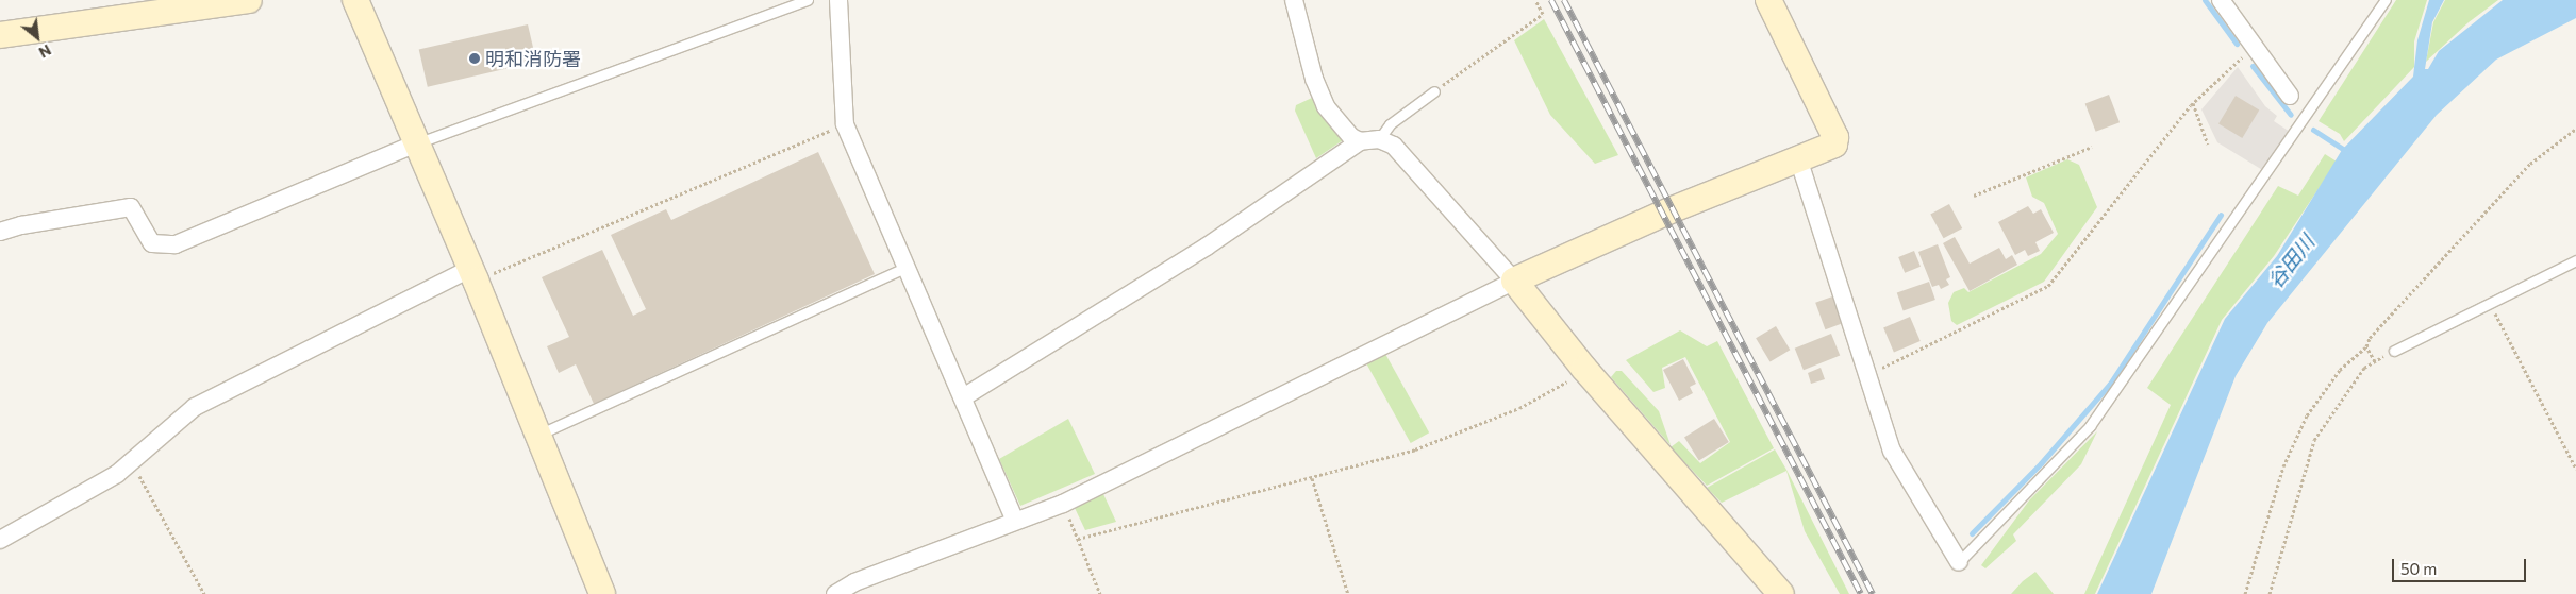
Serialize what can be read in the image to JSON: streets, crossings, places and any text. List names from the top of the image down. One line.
{"water":["谷田川"],"places":["明和消防署"],"scale_bar":"50 m","north":"bottom right"}
